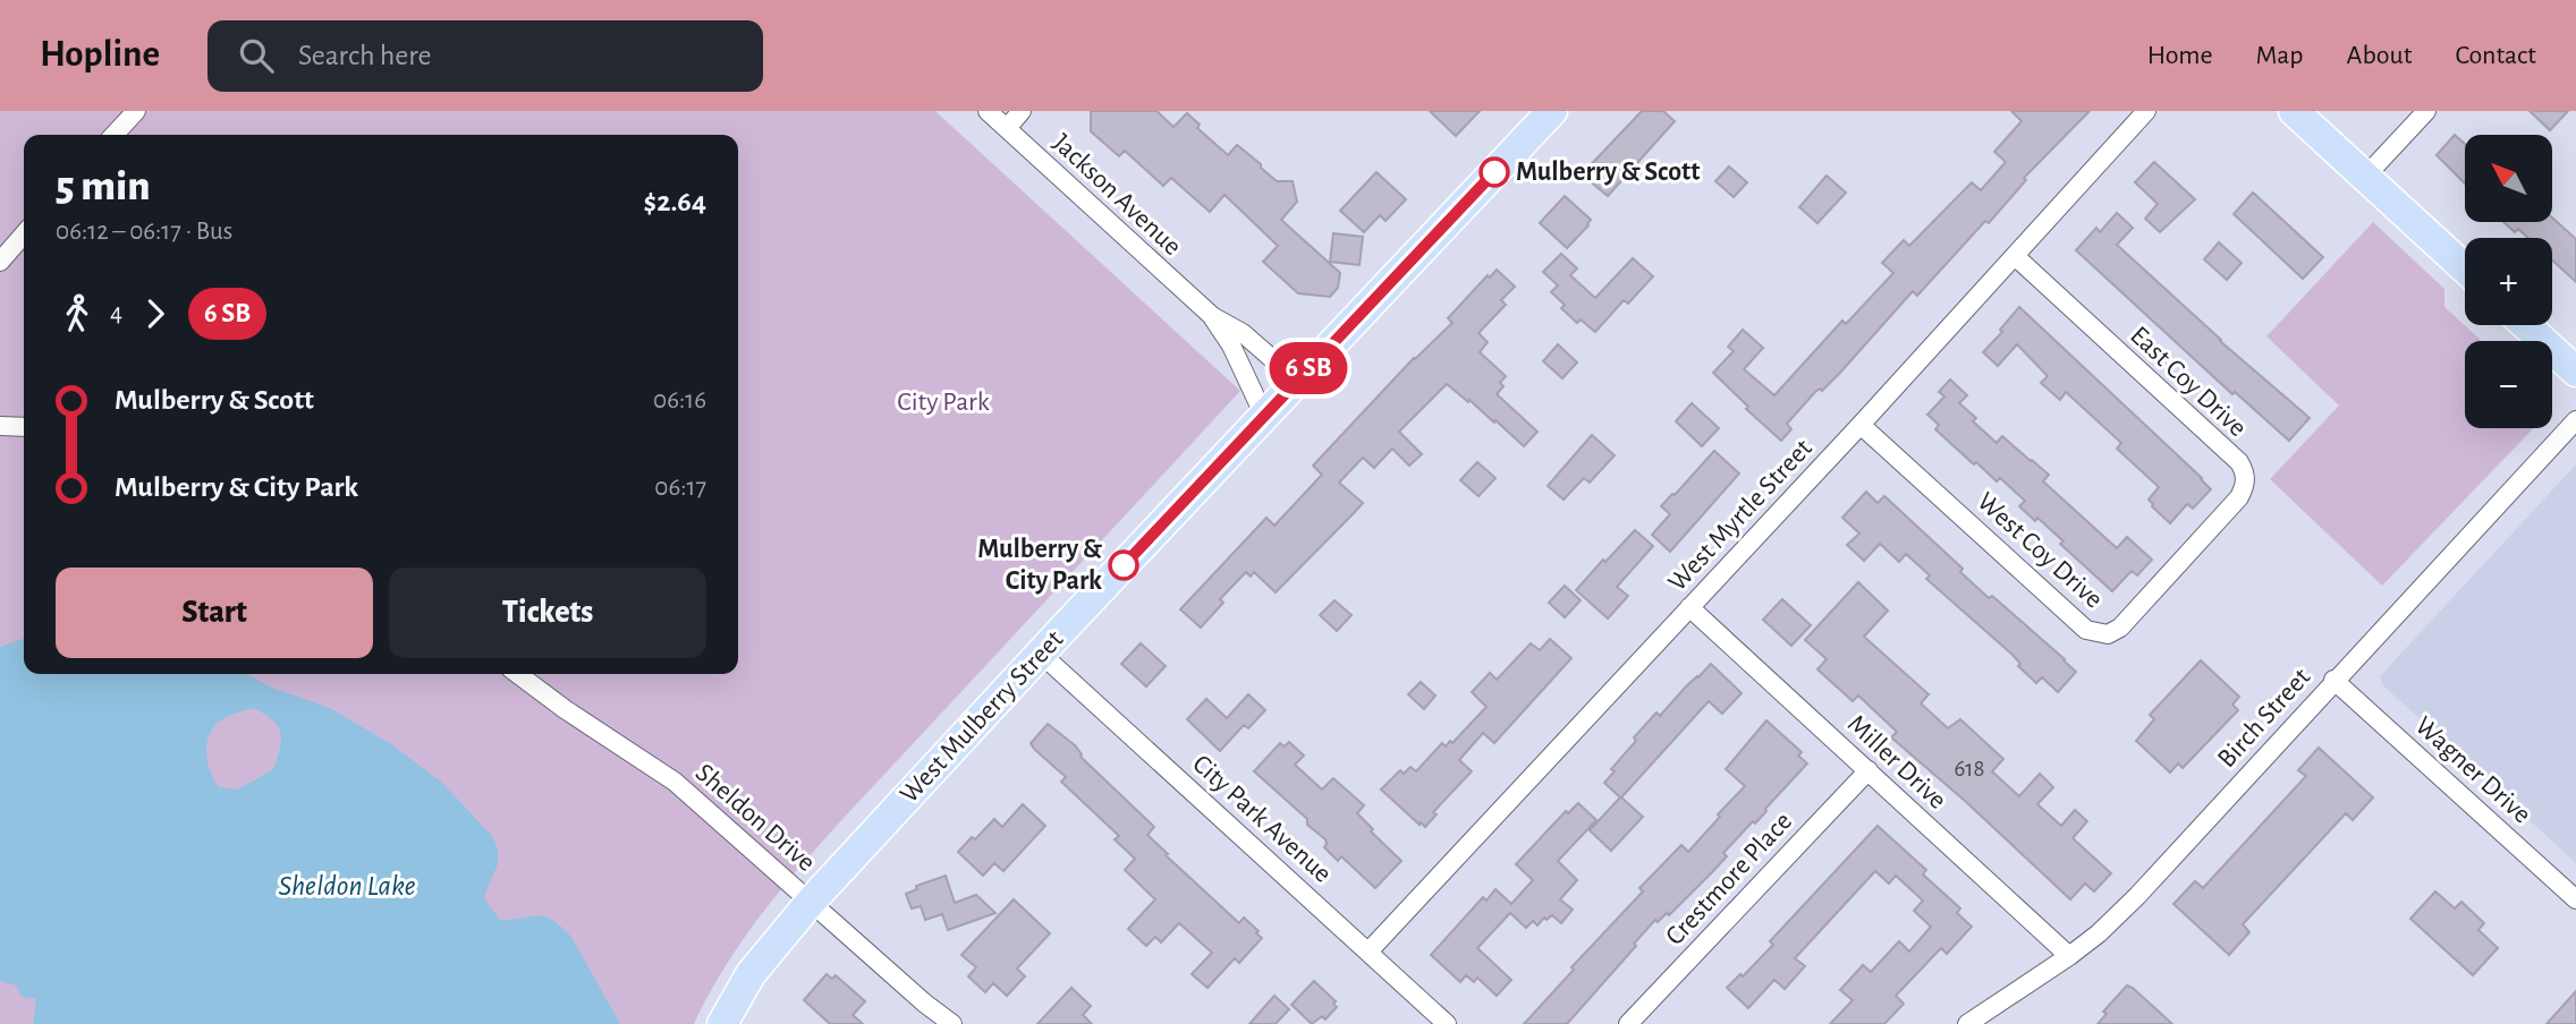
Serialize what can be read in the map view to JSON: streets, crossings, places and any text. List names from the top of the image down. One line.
{"streets":{"main road":["West Mulberry Street"],"street":["Jackson Avenue","East Coy Drive","West Myrtle Street","West Coy Drive","Birch Street","Miller Drive","Wagner Drive","Sheldon Drive","City Park Avenue","Crestmore Place"]},"crossings":[["Jackson Avenue","West Mulberry Street"],["East Coy Drive","West Myrtle Street"],["East Coy Drive","West Coy Drive"],["West Myrtle Street","West Coy Drive"],["West Myrtle Street","Miller Drive"],["West Myrtle Street","City Park Avenue"],["West Mulberry Street","Sheldon Drive"],["West Mulberry Street","City Park Avenue"],["Birch Street","Miller Drive"],["Birch Street","Wagner Drive"],["Miller Drive","Crestmore Place"]],"water":["Sheldon Lake"],"parks":["City Park"],"places":["Mulberry & Scott","Mulberry & City Park"],"house_numbers":["618"],"north":"top left","page":{"header":"Hopline","search":"Search here","nav":["Home","Map","About","Contact"],"on_map":"6 SB","map_buttons":["+","−"],"heading":["5 min","06:12 – 06:17 · Bus","$2.64"],"legs":["4","6 SB"],"list":[{"name":"Mulberry & Scott","value":"06:16"},{"name":"Mulberry & City Park","value":"06:17"}],"buttons":["Start","Tickets"]}}
